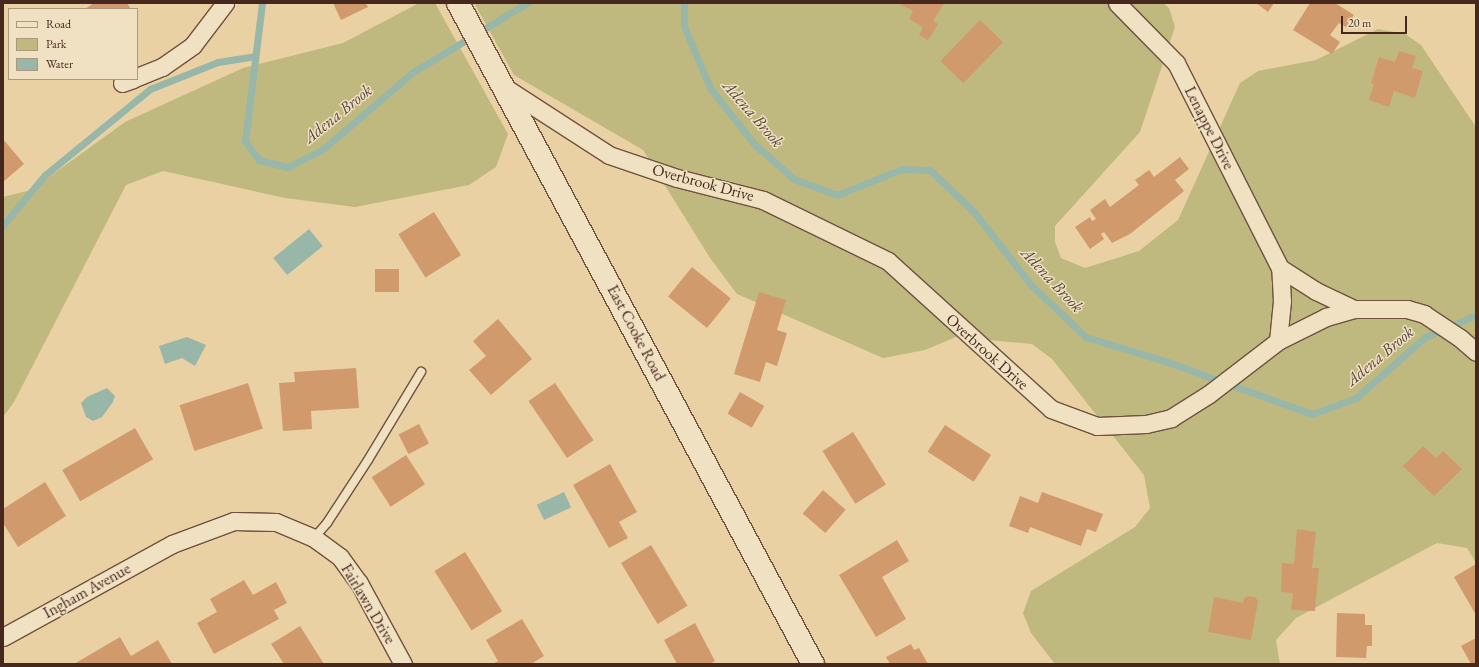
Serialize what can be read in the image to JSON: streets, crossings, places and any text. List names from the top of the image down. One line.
{"streets":{"main road":["East Cooke Road"],"street":["Lenappe Drive","Overbrook Drive","Ingham Avenue","Fairlawn Drive"]},"crossings":[["Lenappe Drive","Overbrook Drive"],["Overbrook Drive","East Cooke Road"],["Ingham Avenue","Fairlawn Drive"]],"water":["Adena Brook"],"legend":["Road","Park","Water"],"scale_bar":"20 m"}
